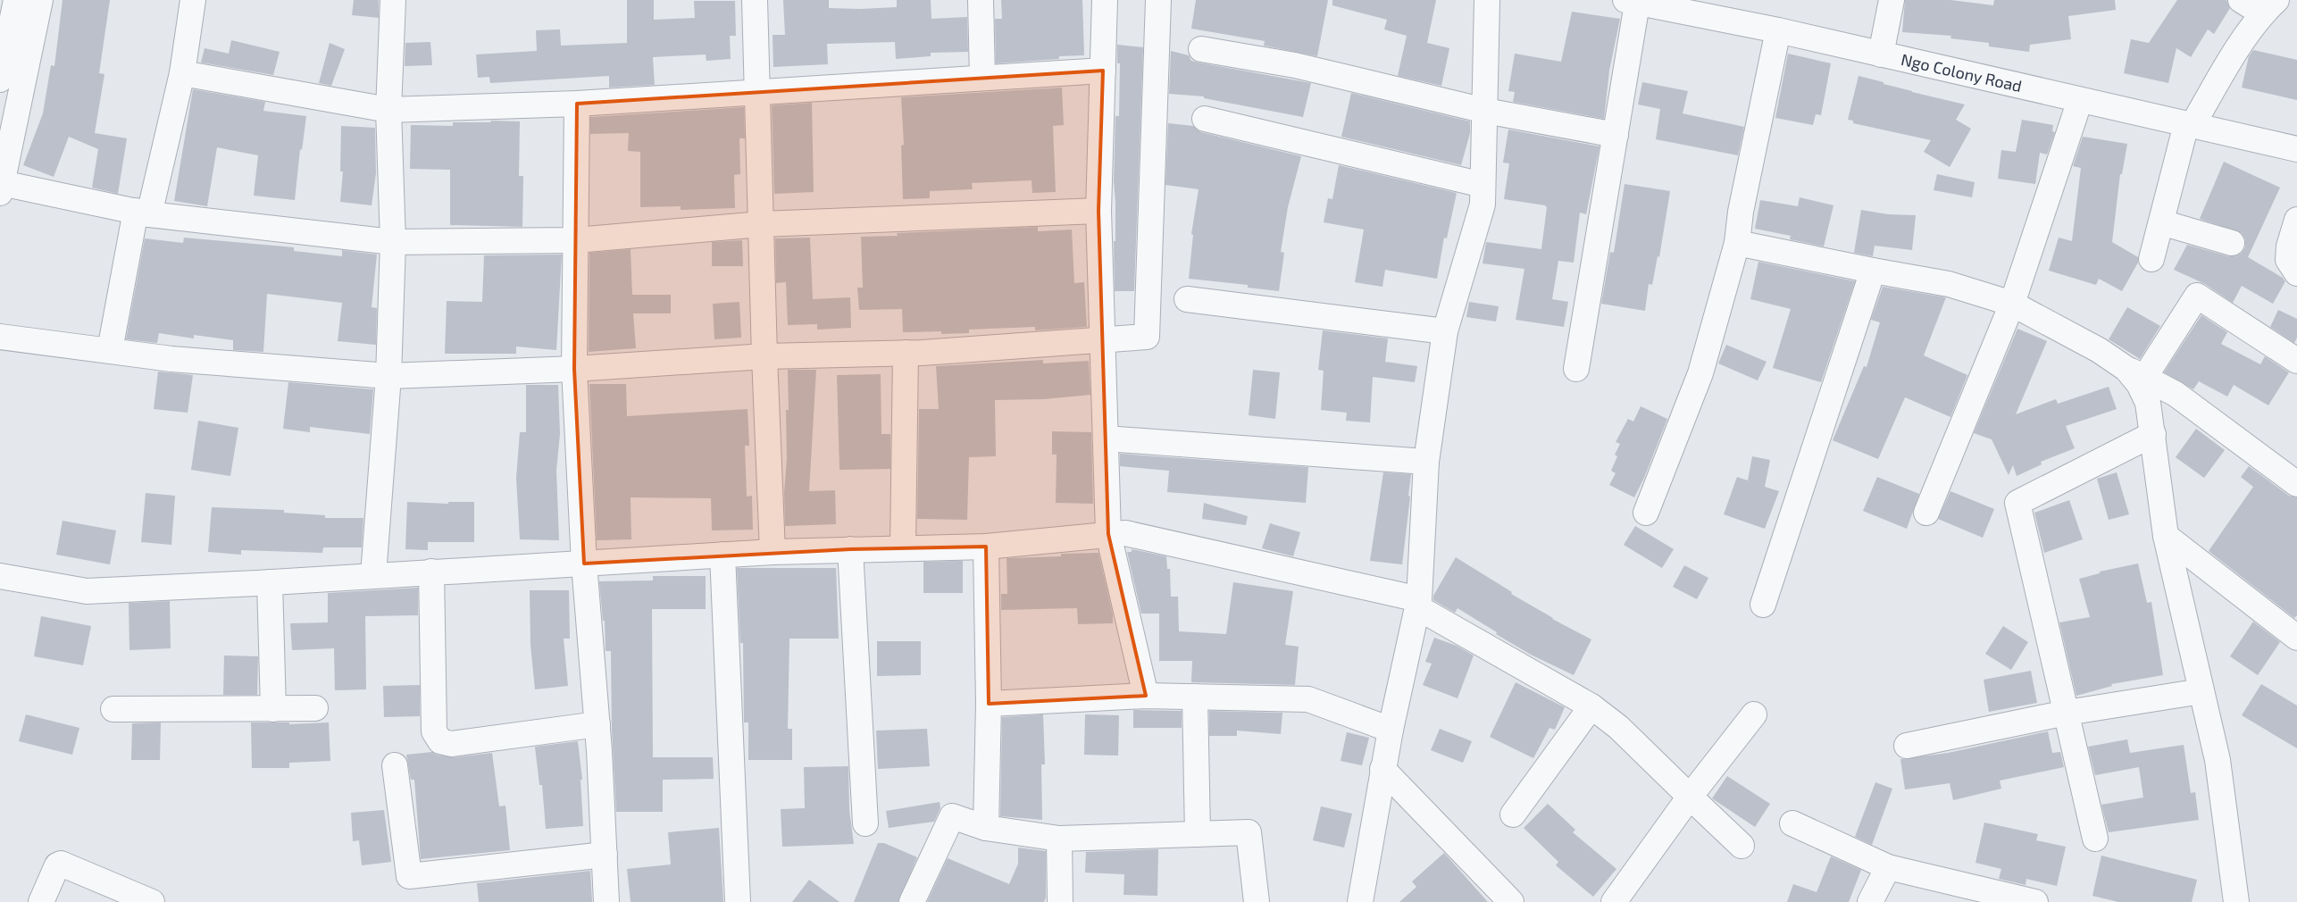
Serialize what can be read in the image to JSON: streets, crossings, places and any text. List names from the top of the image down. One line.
{"streets":{"street":["Ngo Colony Road"]}}
